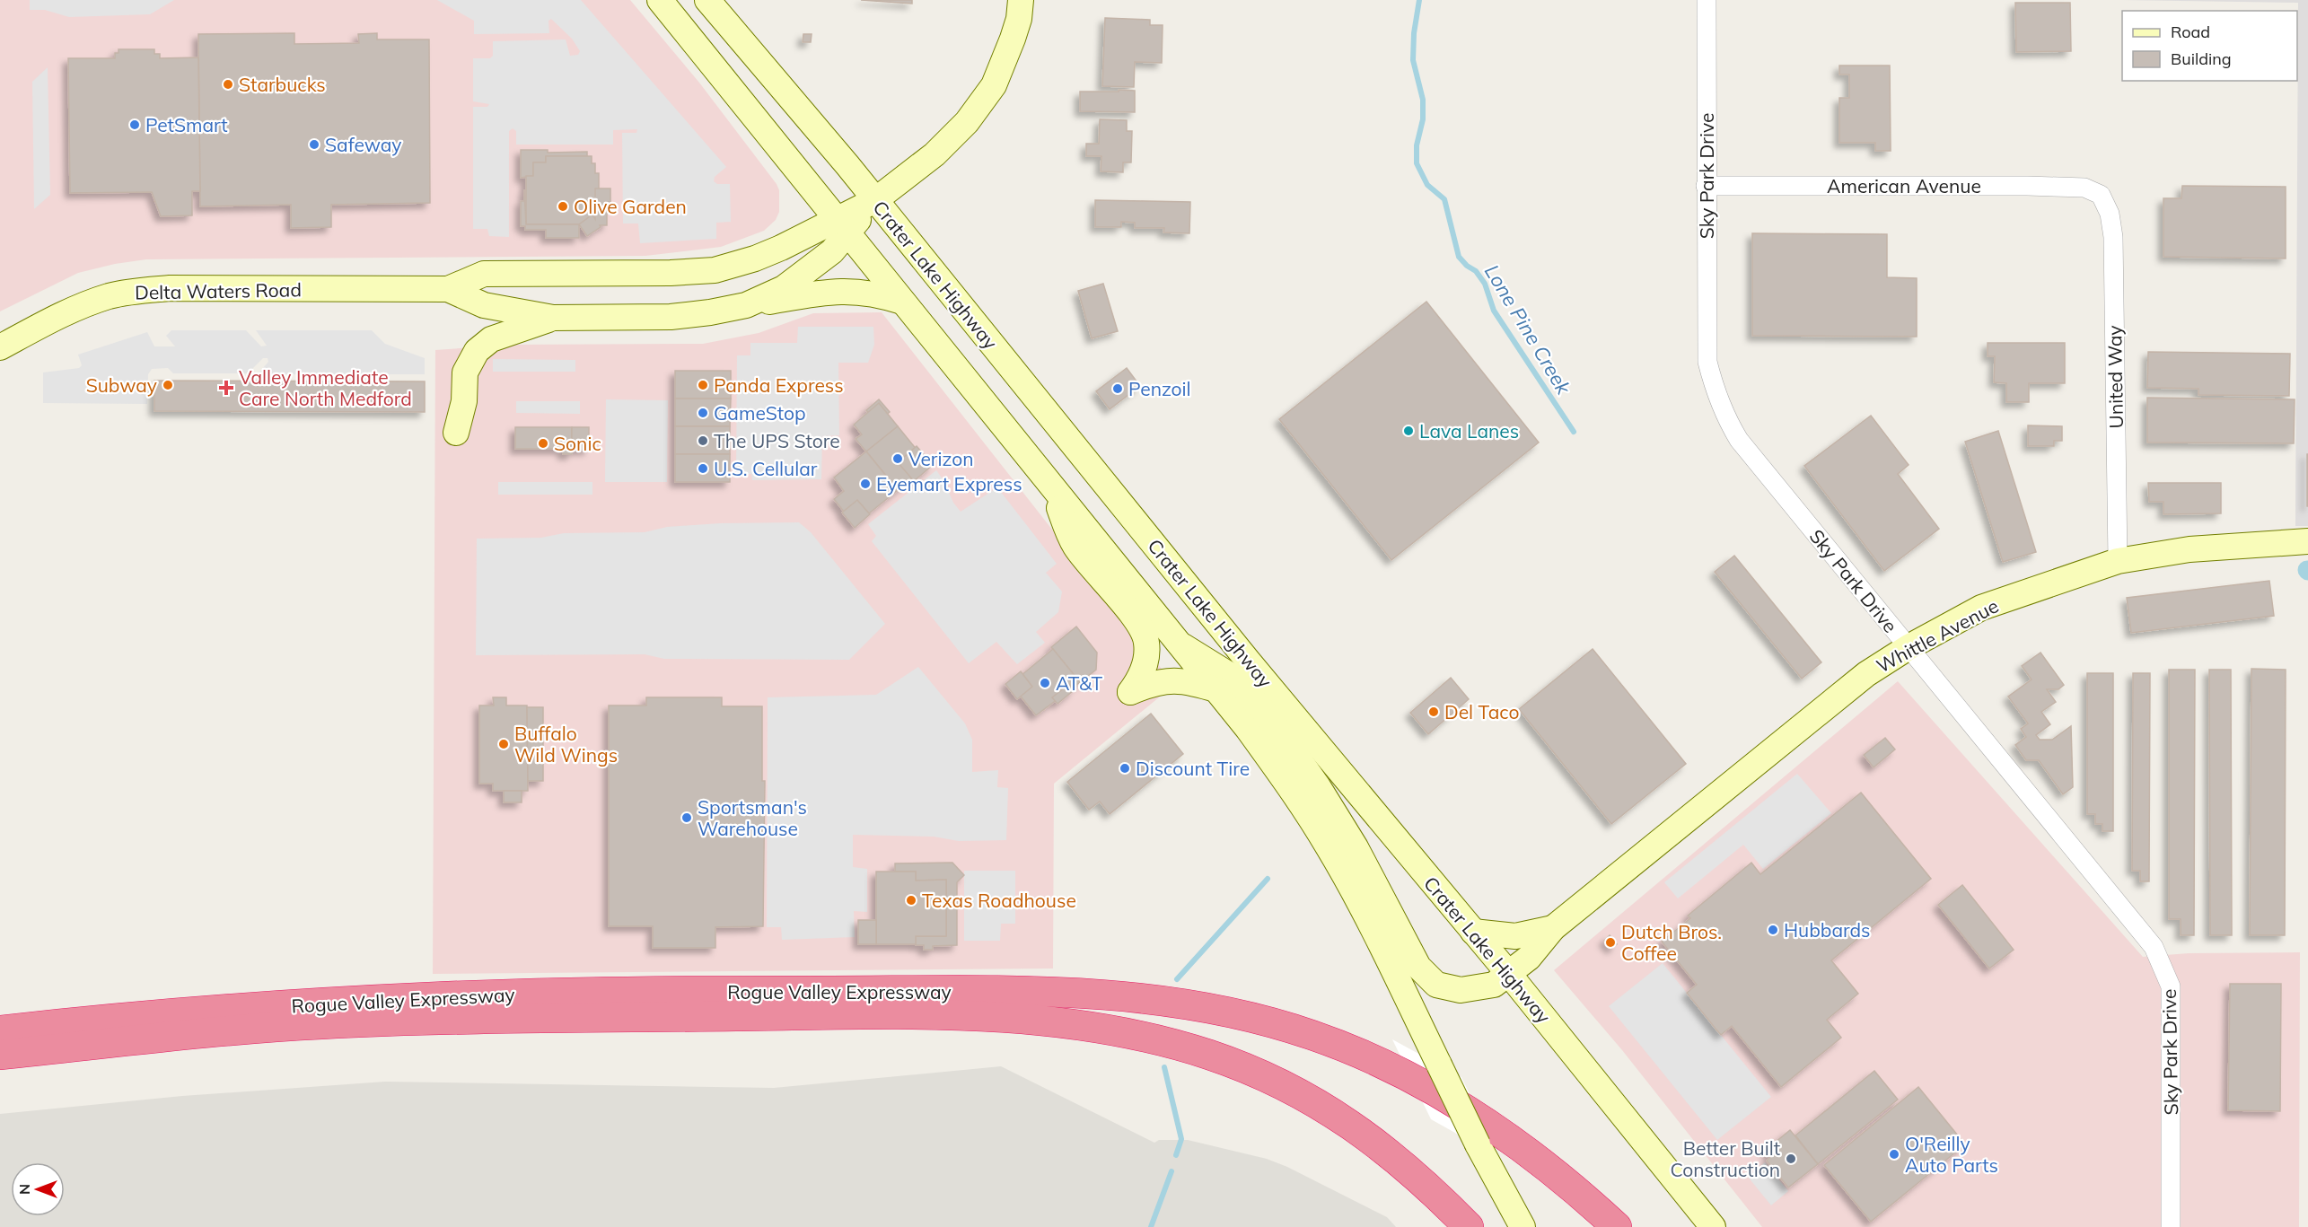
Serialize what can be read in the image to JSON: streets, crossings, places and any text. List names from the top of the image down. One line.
{"streets":{"highway":["Rogue Valley Expressway"],"main road":["Crater Lake Highway","Delta Waters Road","Whittle Avenue"],"street":["Sky Park Drive","American Avenue","United Way"]},"crossings":[["Sky Park Drive","American Avenue"],["Sky Park Drive","Whittle Avenue"],["American Avenue","United Way"],["Crater Lake Highway","Delta Waters Road"],["Crater Lake Highway","Whittle Avenue"],["United Way","Whittle Avenue"]],"water":["Lone Pine Creek"],"places":{"other":["Starbucks","PetSmart","Safeway","Olive Garden","Subway","Panda Express","Penzoil","GameStop","Lava Lanes","The UPS Store","Sonic","Verizon","U.S. Cellular","Eyemart Express","AT&T","Del Taco","Buffalo Wild Wings","Discount Tire","Sportsman's Warehouse","Texas Roadhouse","Hubbards","Dutch Bros. Coffee","O'Reilly Auto Parts","Better Built Construction"],"health":["Valley Immediate Care North Medford"]},"legend":["Road","Building"],"north":"left"}
